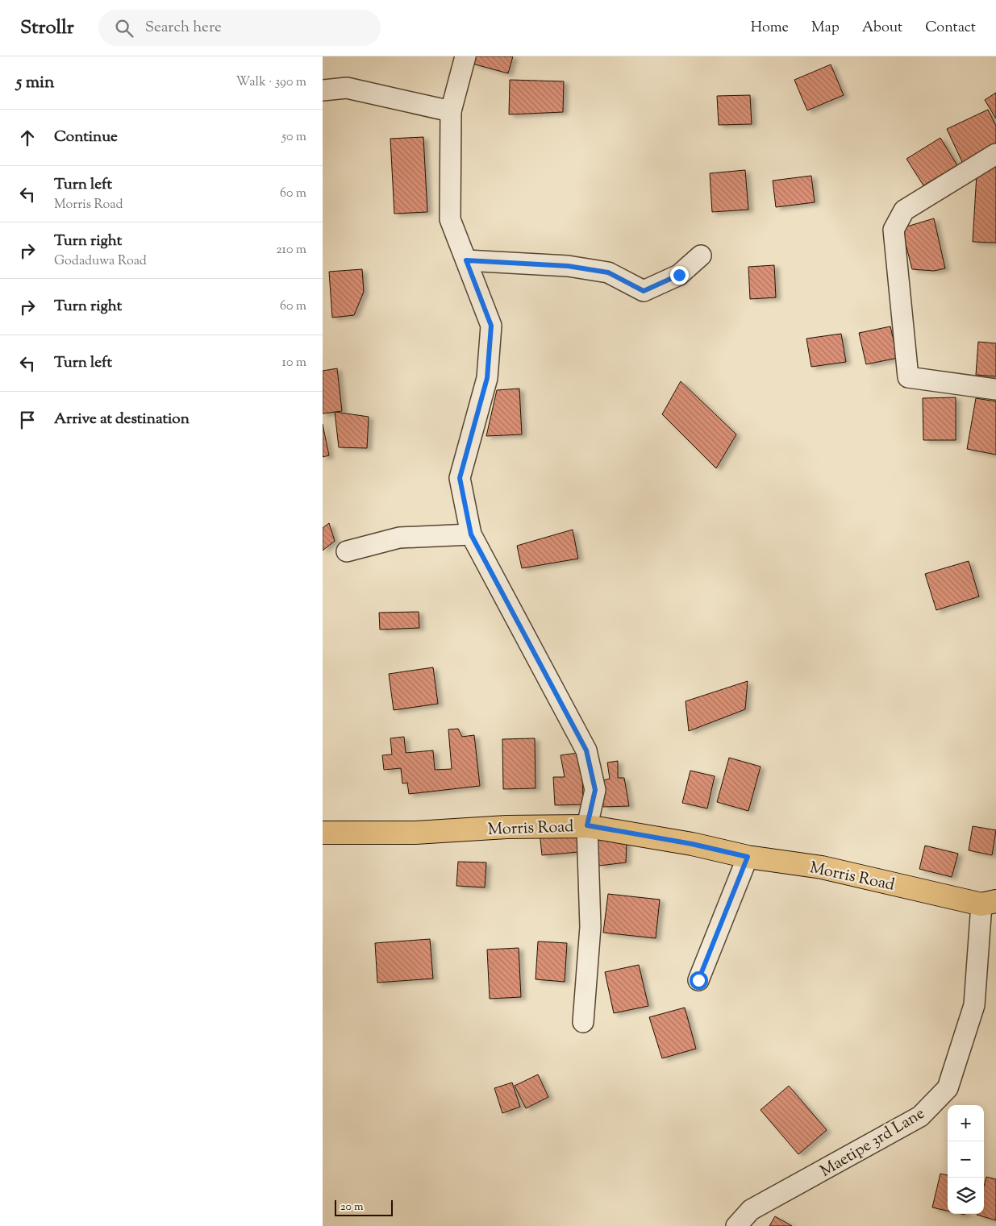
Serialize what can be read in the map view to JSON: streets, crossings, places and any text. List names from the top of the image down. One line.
{"streets":{"main road":["Morris Road"],"street":["Maetipe 3rd Lane"]},"crossings":[["Morris Road","Maetipe 3rd Lane"]],"scale_bar":"20 m","page":{"header":"Strollr","search":"Search here","nav":["Home","Map","About","Contact"],"heading":["5 min","Walk · 390 m"],"list":[["Continue","50 m"],["Turn left","Morris Road","60 m"],["Turn right","Godaduwa Road","210 m"],["Turn right","60 m"],["Turn left","10 m"],"Arrive at destination"],"map_buttons":["+","−"],"scale":"20 m"}}
